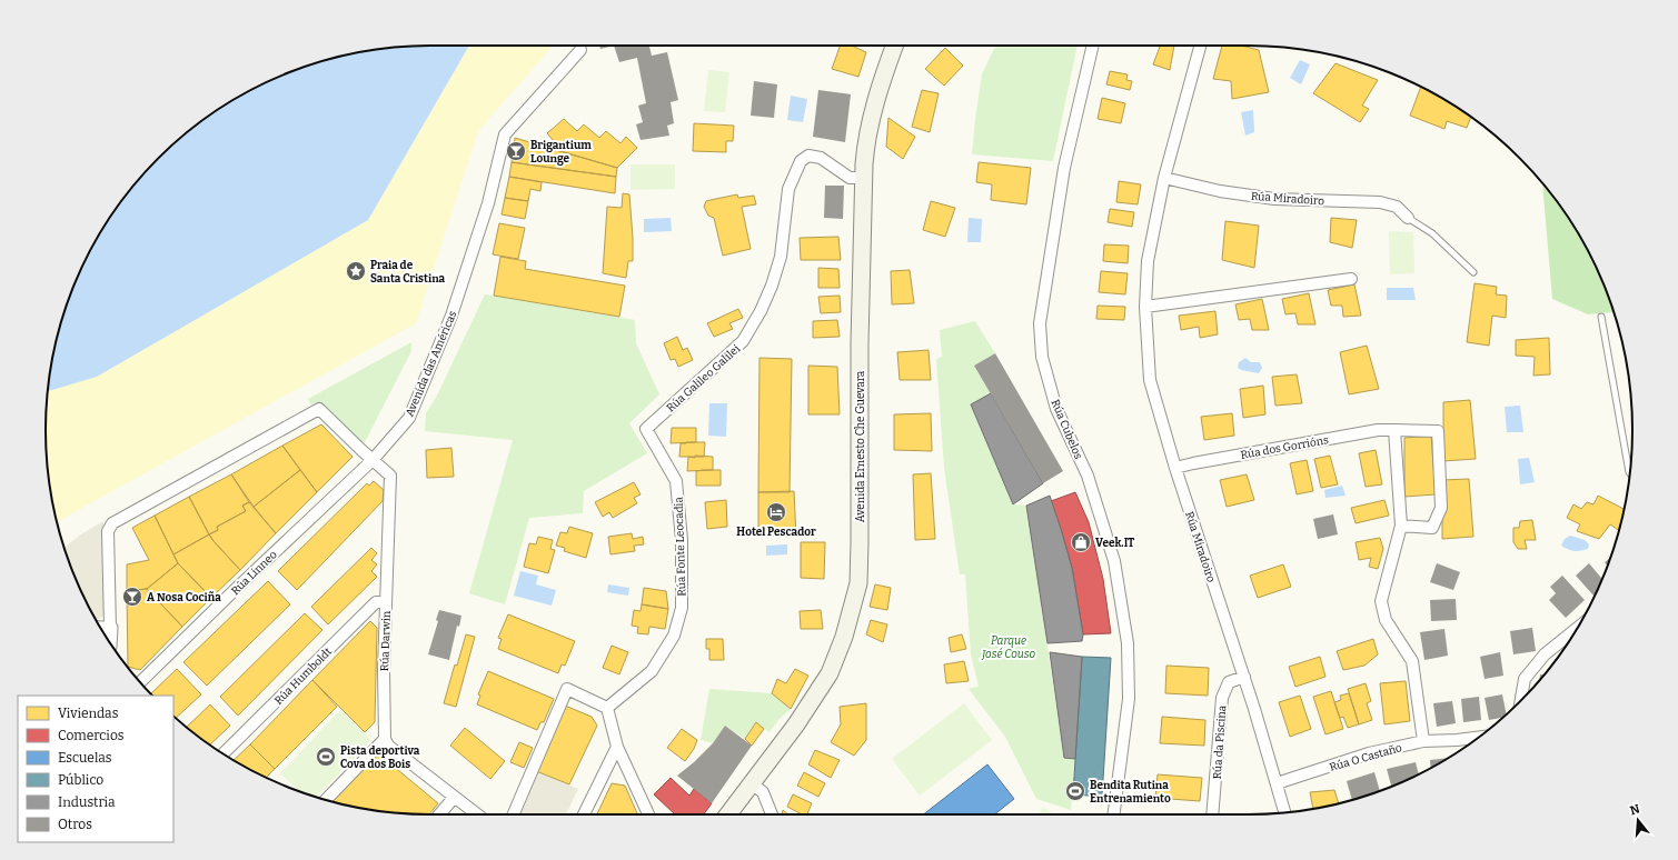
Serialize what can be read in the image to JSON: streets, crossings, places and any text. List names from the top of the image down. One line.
{"streets":{"main road":["Avenida Ernesto Che Guevara"],"street":["Rúa Miradoiro","Avenida das Américas","Rúa Galileo Galilei","Rúa Cubelos","Rúa dos Gorrións","Rúa Fonte Leocadia","Rúa Linneo","Rúa Darwin","Rúa Humboldt","Rúa da Piscina","Rúa O Castaño"]},"crossings":[["Rúa Miradoiro","Rúa dos Gorrións"],["Rúa Miradoiro","Rúa da Piscina"],["Rúa Miradoiro","Rúa O Castaño"],["Avenida das Américas","Rúa Linneo"],["Avenida das Américas","Rúa Darwin"],["Rúa Galileo Galilei","Avenida Ernesto Che Guevara"],["Rúa Galileo Galilei","Rúa Fonte Leocadia"],["Rúa Linneo","Rúa Darwin"],["Rúa Darwin","Rúa Humboldt"]],"parks":["Parque José Couso"],"places":{"bar":["Brigantium Lounge","A Nosa Cociña"],"place":["Praia de Santa Cristina"],"hotel":["Hotel Pescador"],"shop":["Veek.IT"],"sports":["Pista deportiva Cova dos Bois","Bendita Rutina Entrenamiento"]},"legend":["Viviendas","Comercios","Escuelas","Público","Industria","Otros"],"north":"top"}
